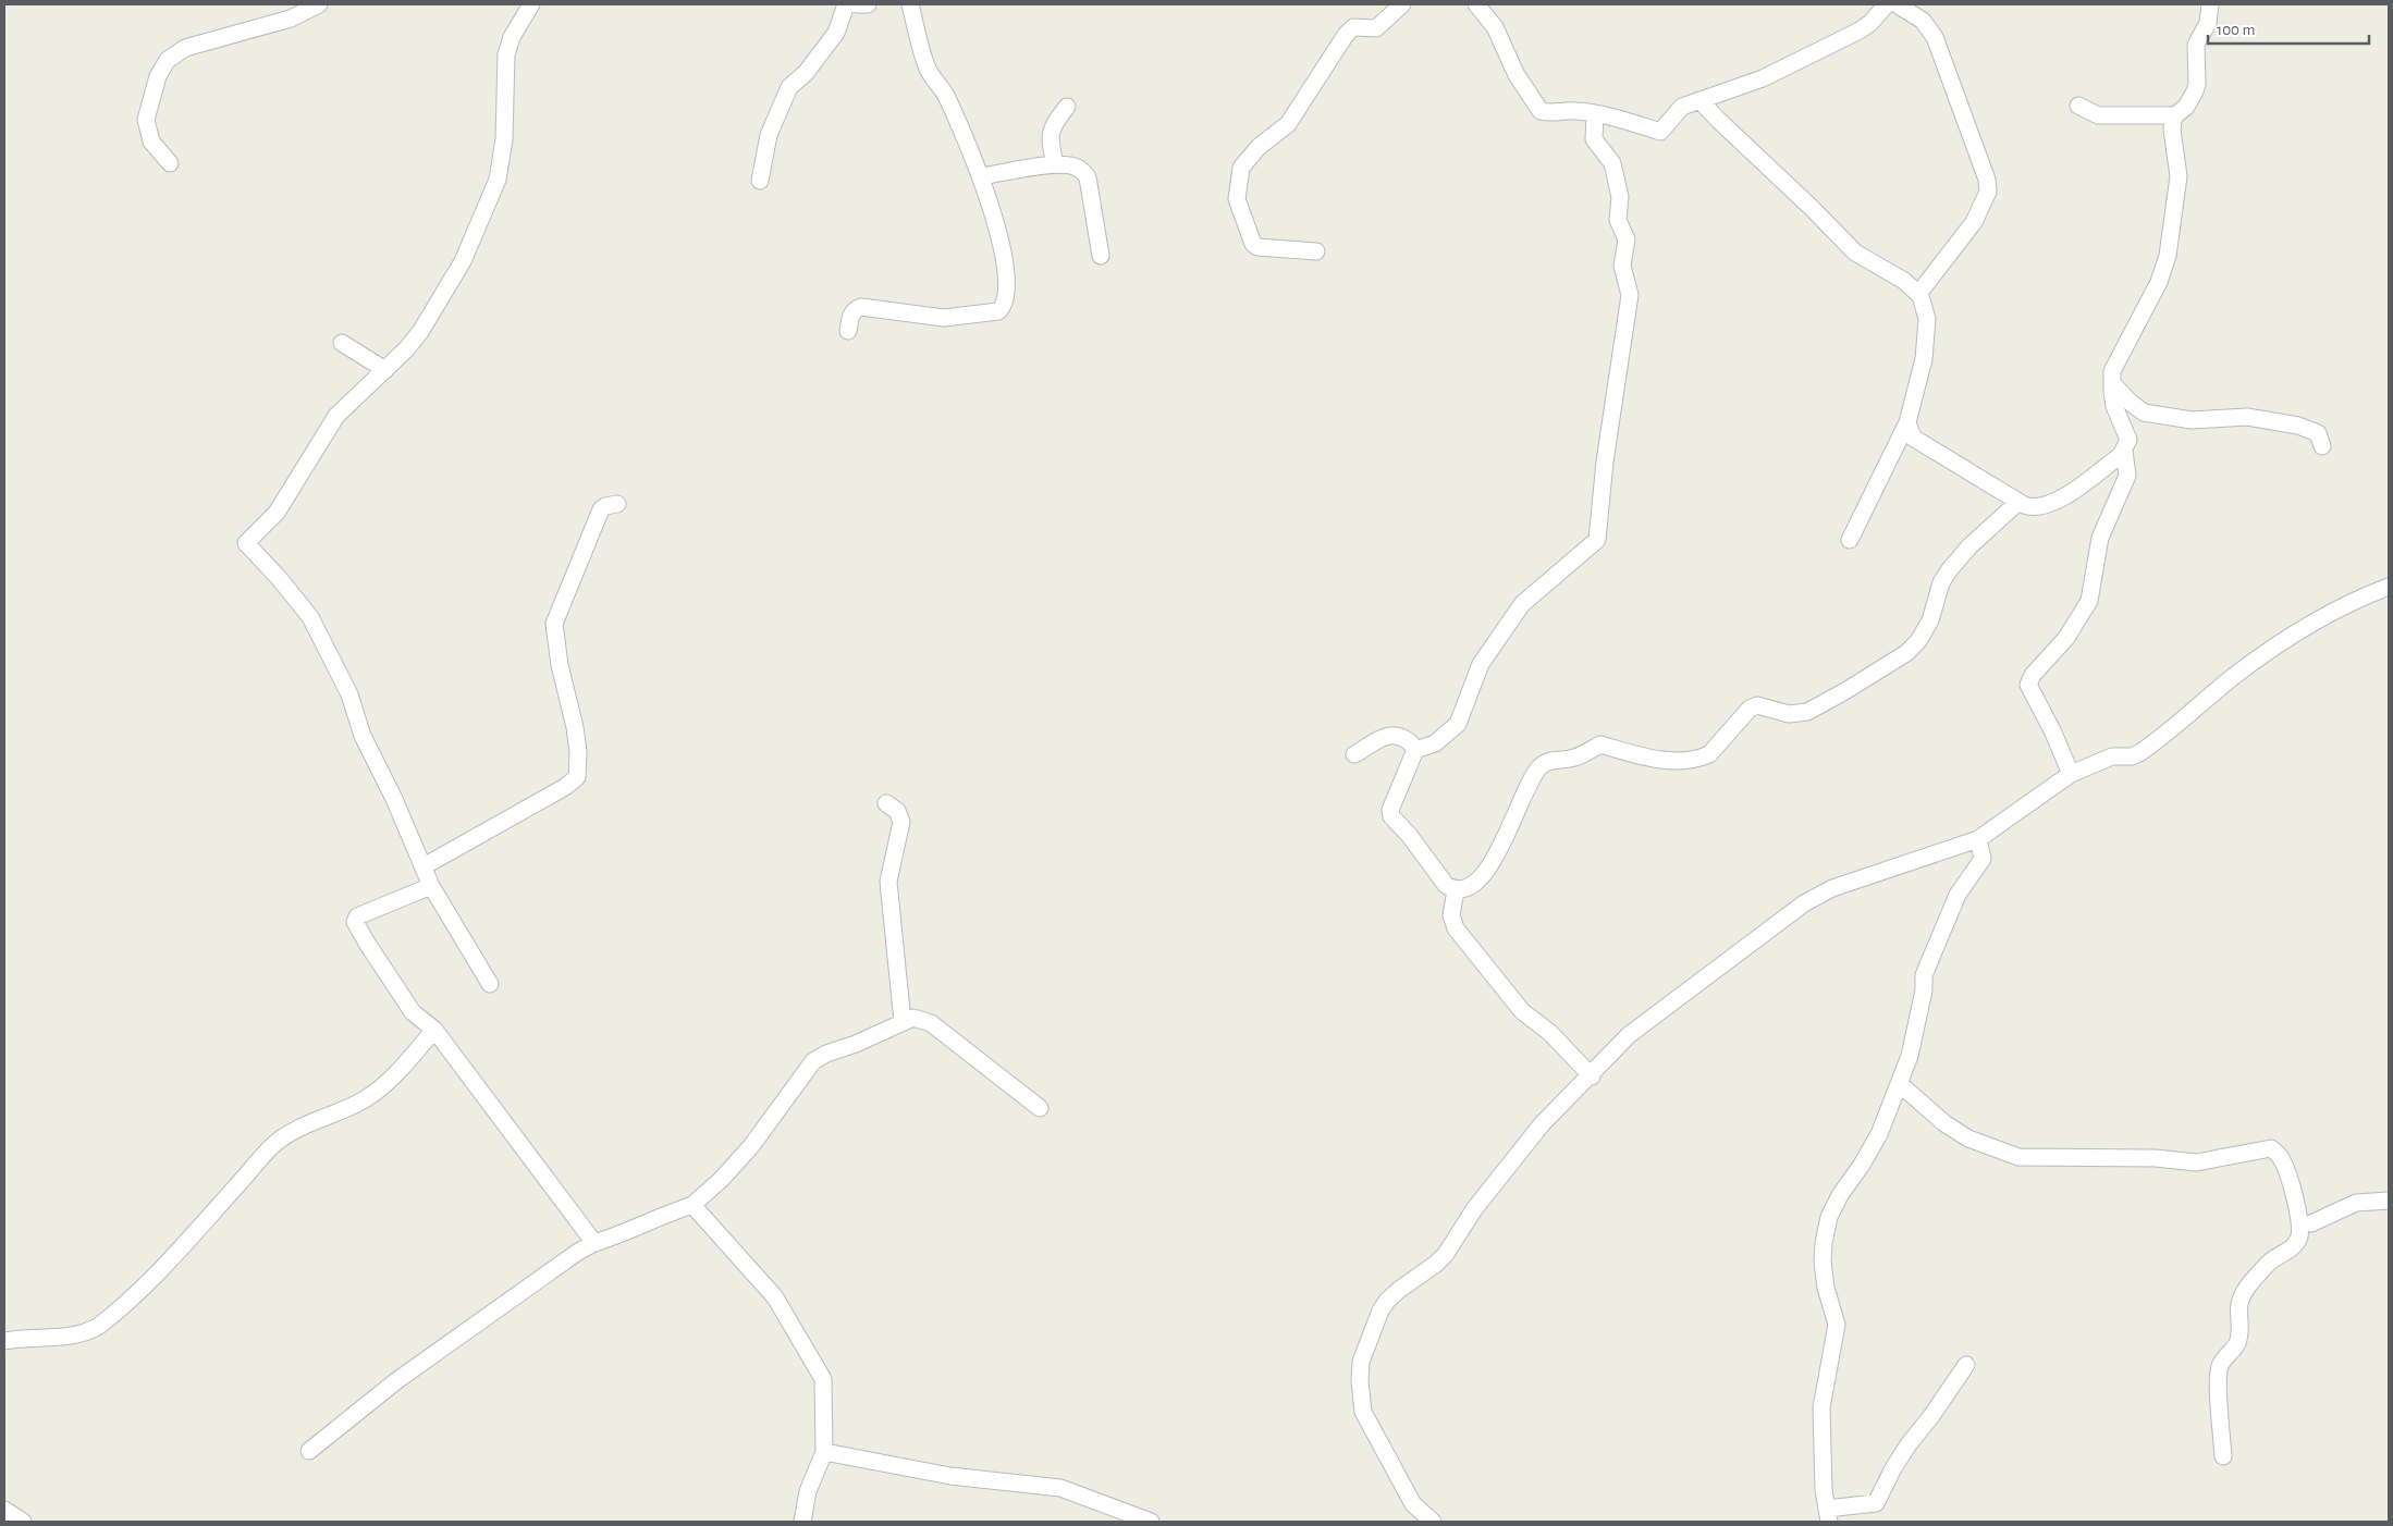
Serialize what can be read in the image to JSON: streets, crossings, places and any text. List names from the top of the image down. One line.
{"scale_bar":"100 m"}
